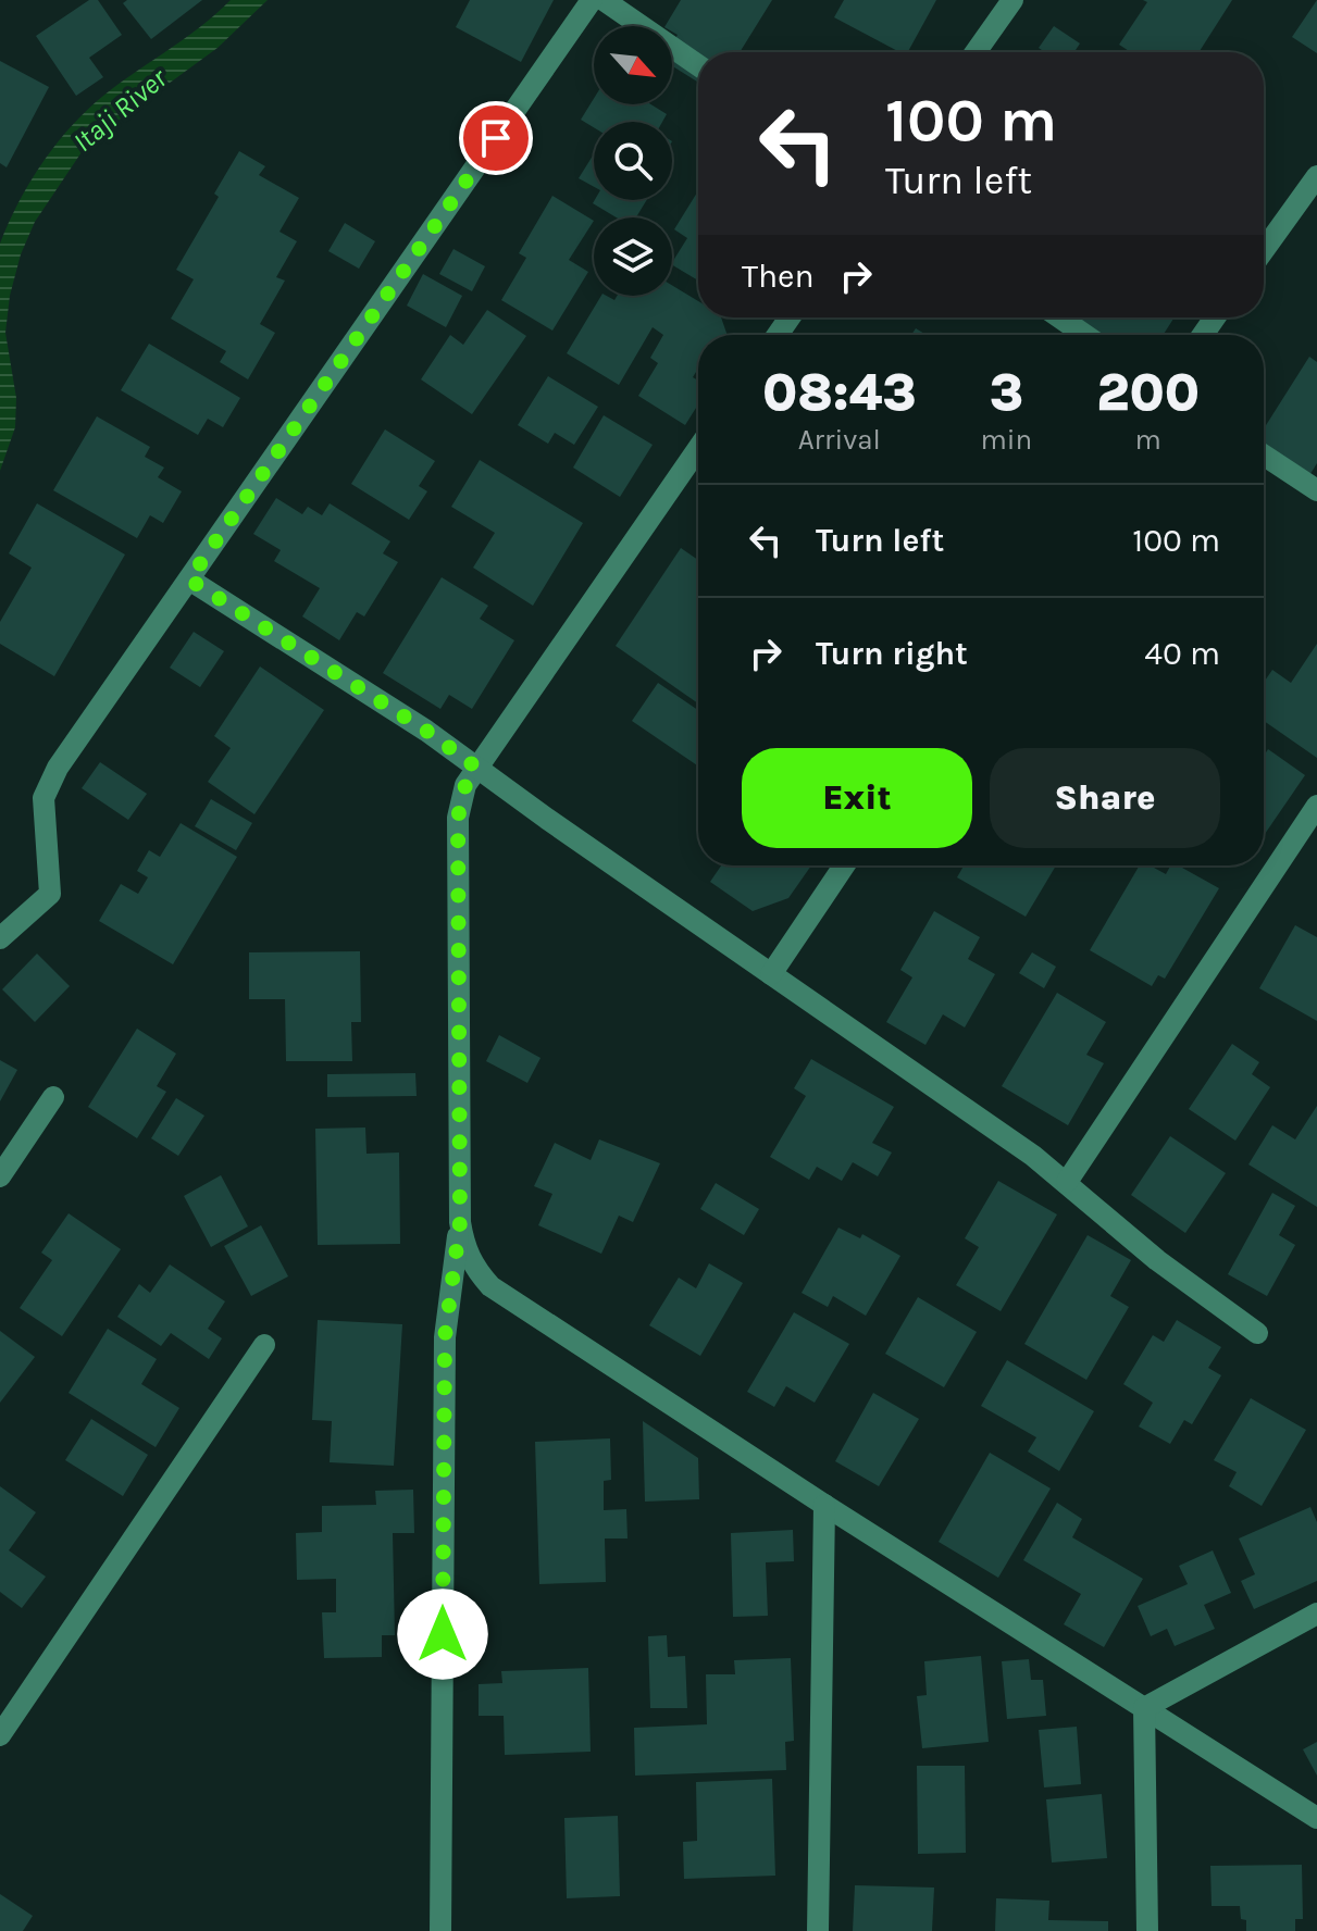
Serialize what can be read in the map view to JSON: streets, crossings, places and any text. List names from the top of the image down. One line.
{"water":["Itaji River"],"north":"bottom right","page":{"turn":["100 m","Turn left"],"then":"Then","eta":["08:43","Arrival","3","min","200","m"],"list":[{"name":"Turn left","value":"100 m"},{"name":"Turn right","value":"40 m"}],"buttons":["Exit","Share"]}}
